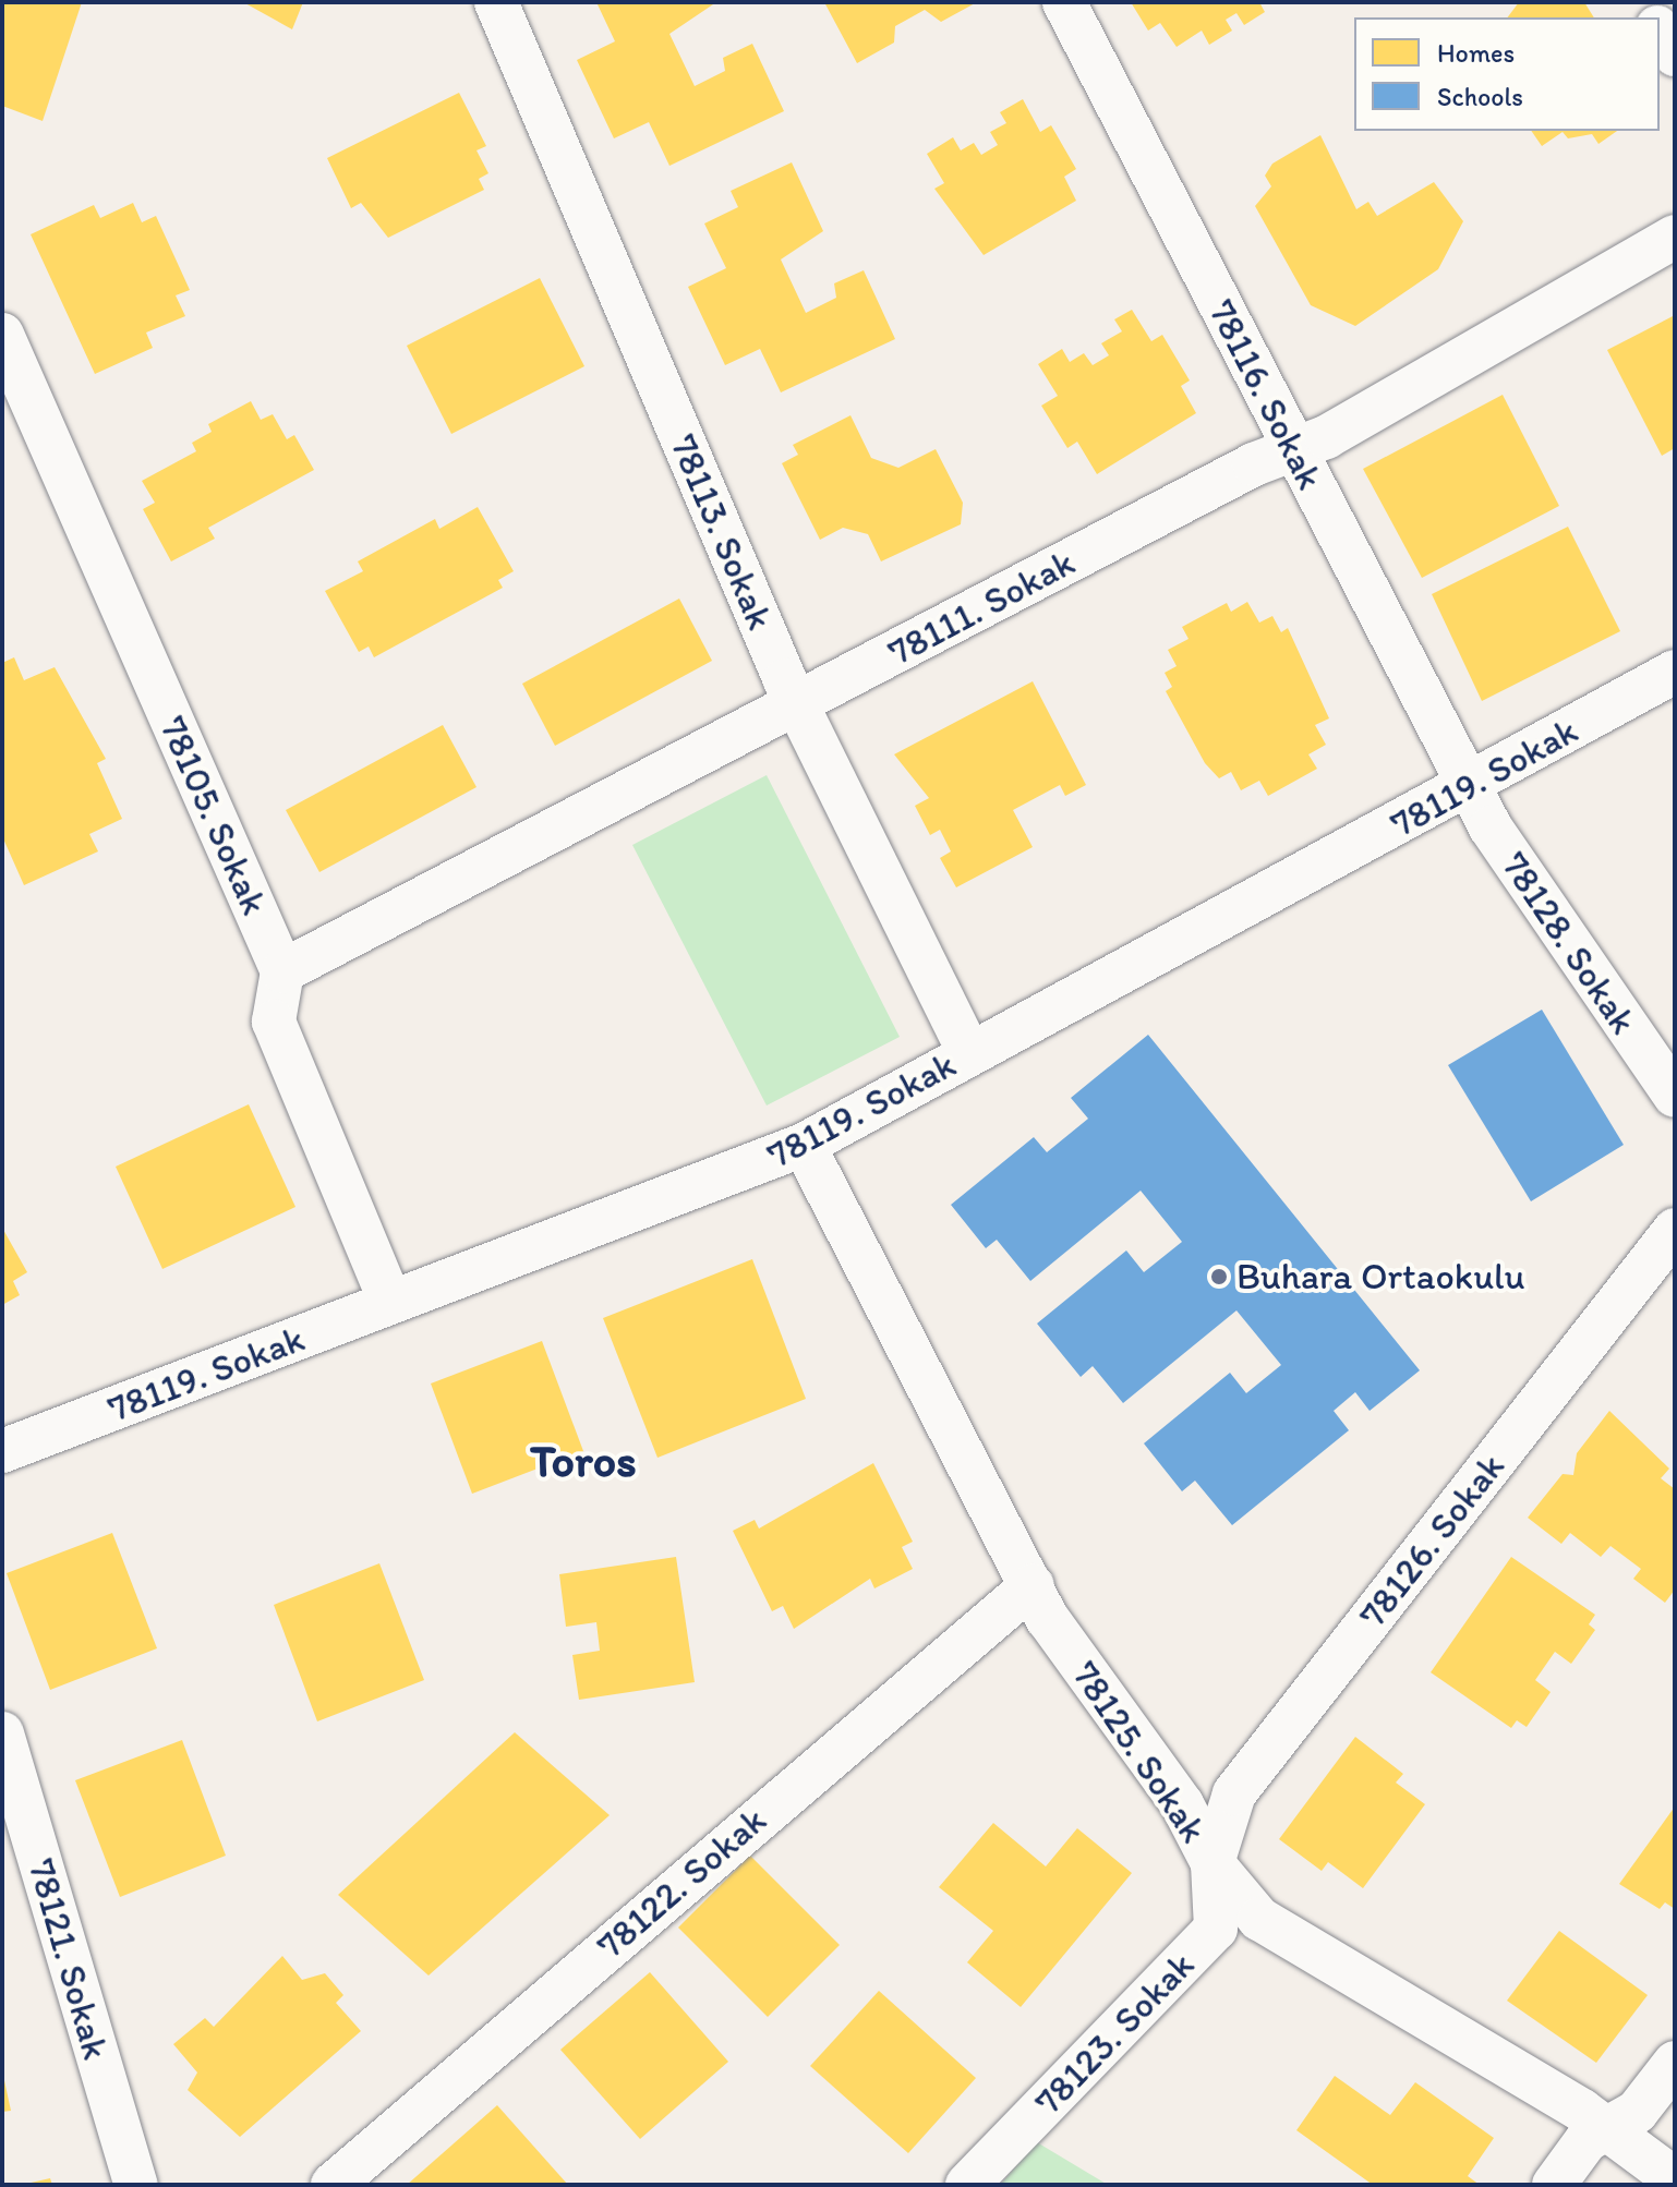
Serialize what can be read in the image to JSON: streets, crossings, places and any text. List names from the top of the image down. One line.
{"streets":{"street":["78116. Sokak","78113. Sokak","78111. Sokak","78119. Sokak","78105. Sokak","78128. Sokak","78126. Sokak","78125. Sokak","78122. Sokak","78121. Sokak","78123. Sokak"]},"crossings":[["78116. Sokak","78111. Sokak"],["78116. Sokak","78119. Sokak"],["78116. Sokak","78128. Sokak"],["78113. Sokak","78111. Sokak"],["78113. Sokak","78119. Sokak"],["78111. Sokak","78105. Sokak"],["78119. Sokak","78128. Sokak"],["78119. Sokak","78125. Sokak"],["78126. Sokak","78125. Sokak"],["78126. Sokak","78123. Sokak"],["78125. Sokak","78122. Sokak"],["78125. Sokak","78123. Sokak"]],"districts":["Toros"],"places":["Buhara Ortaokulu"],"legend":["Homes","Schools"]}
